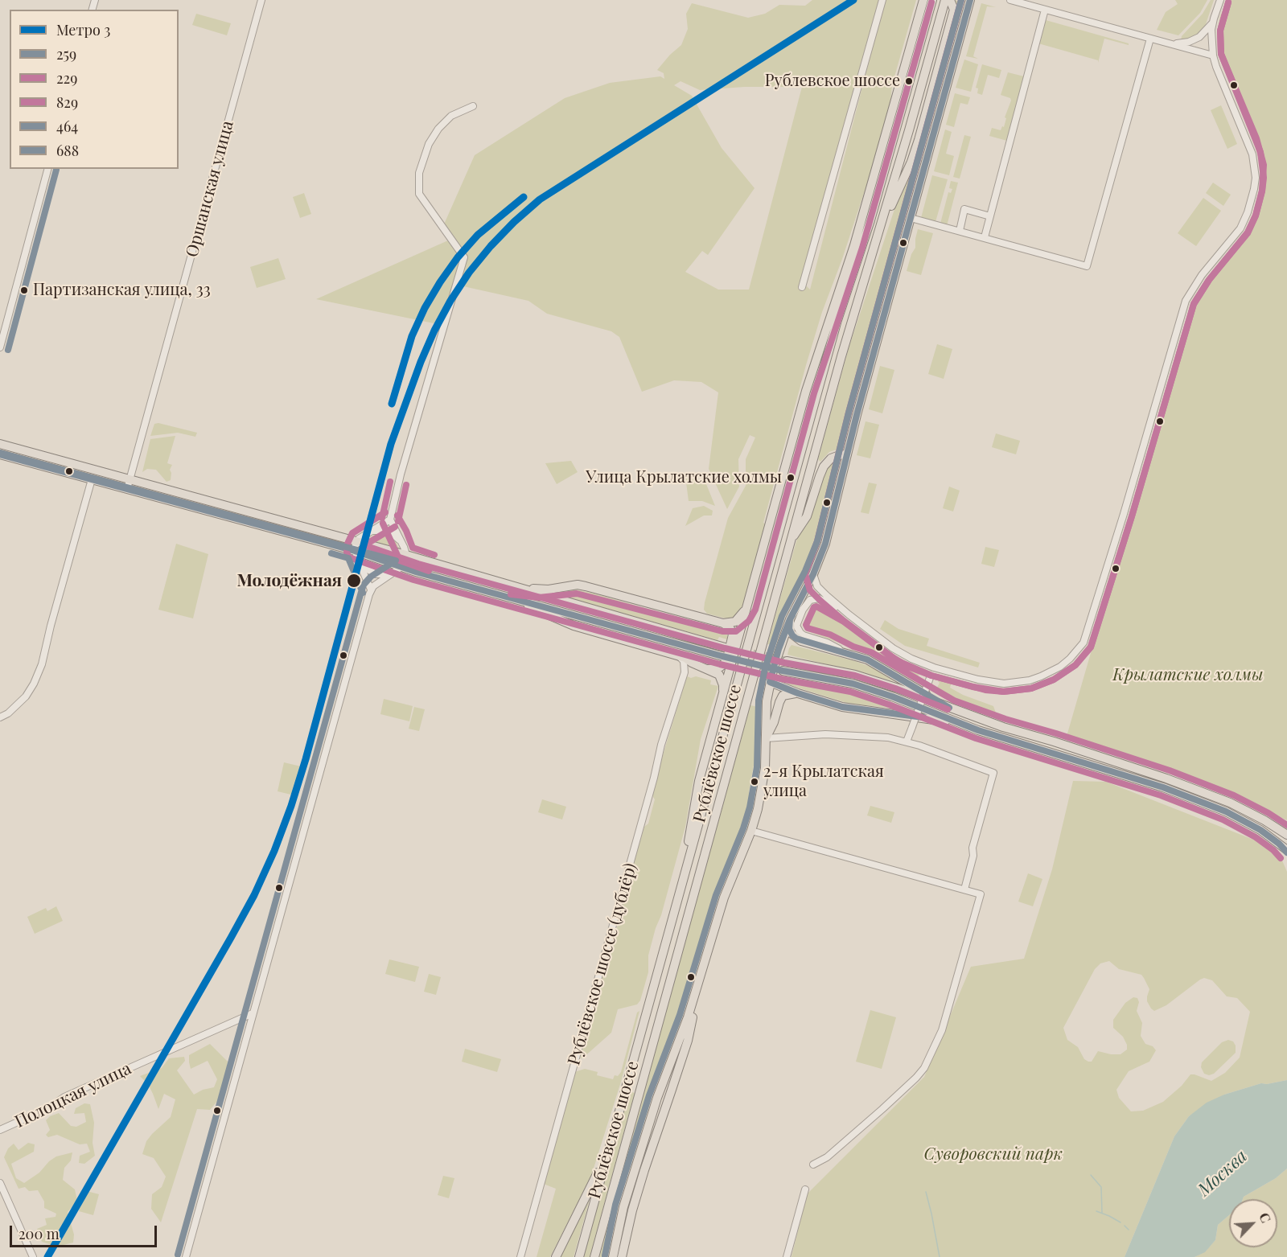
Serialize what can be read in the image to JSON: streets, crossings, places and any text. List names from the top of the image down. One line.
{"streets":{"main road":["Рублёвское шоссе"],"street":["Оршанская улица","Рублёвское шоссе (дублёр)","Полоцкая улица"]},"water":["Москва"],"parks":["Крылатские холмы","Суворовский парк"],"places":["Рублевское шоссе","Партизанская улица, 33","Улица Крылатские холмы","Молодёжная","2-я Крылатская улица"],"lines":["metro line 3","transit line 259","transit line 229","transit line 688","transit line 829","transit line 464"],"legend":["Метро 3","259","229","829","464","688"],"scale_bar":"200 m","north":"top right"}
